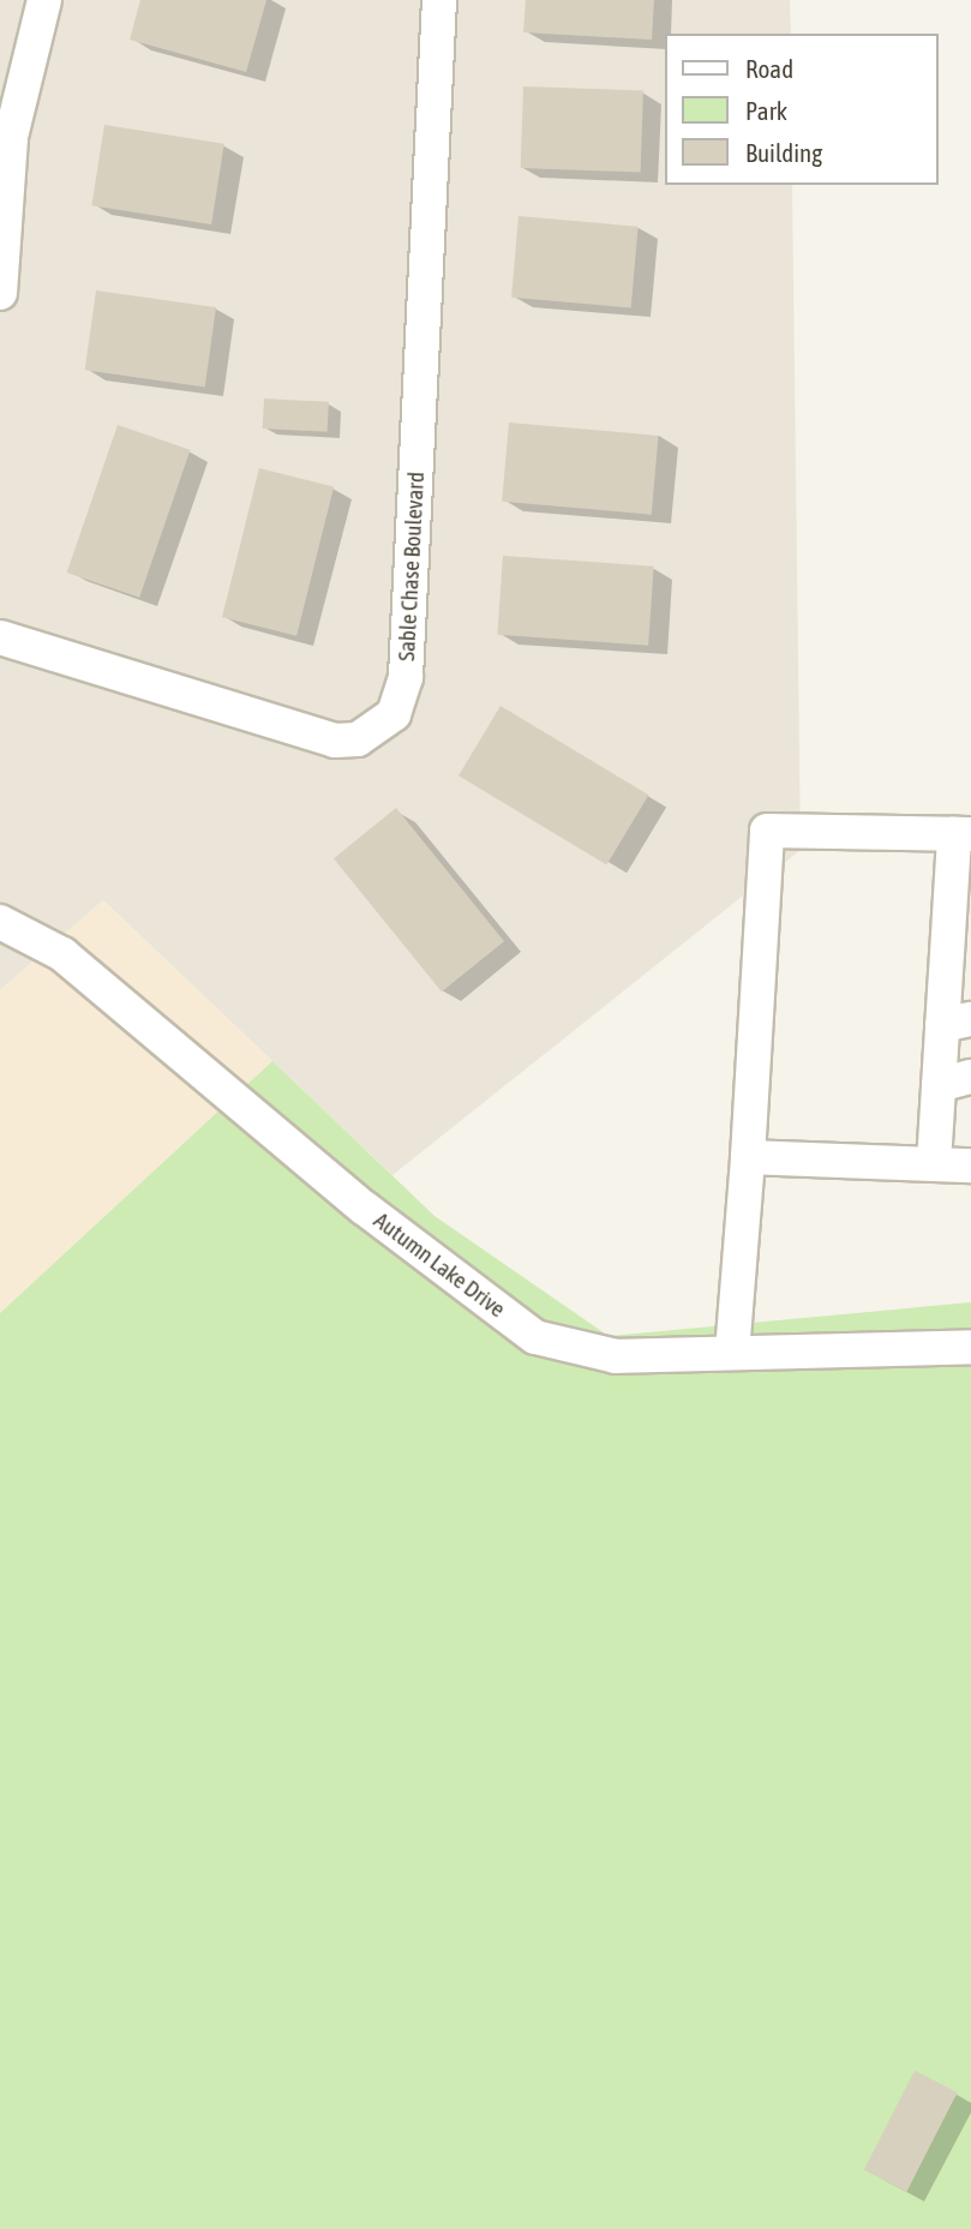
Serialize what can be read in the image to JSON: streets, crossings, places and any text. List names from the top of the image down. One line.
{"streets":{"street":["Sable Chase Boulevard","Autumn Lake Drive"]},"legend":["Road","Park","Building"]}
